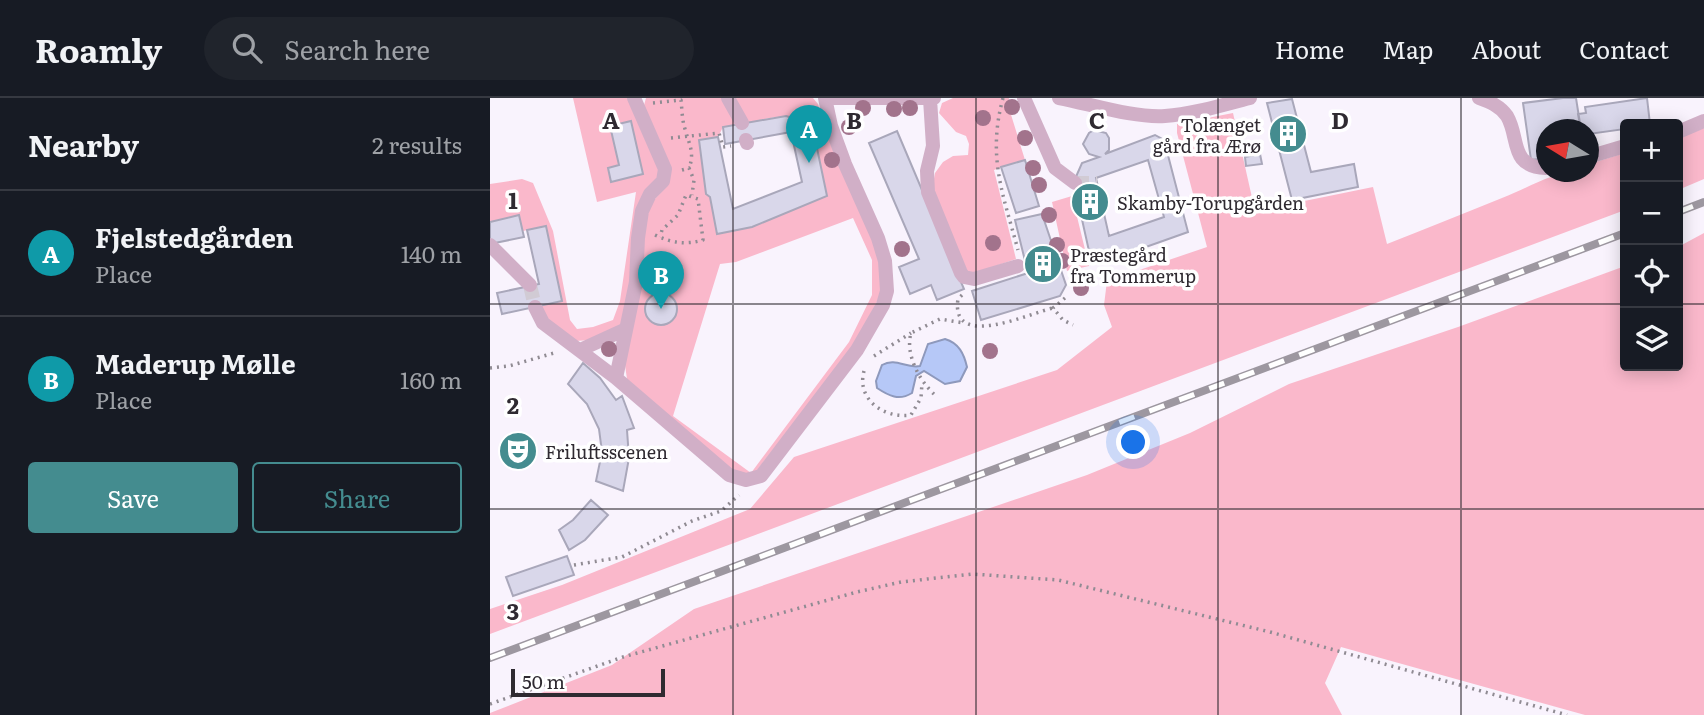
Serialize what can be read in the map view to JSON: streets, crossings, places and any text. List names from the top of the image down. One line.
{"places":{"building":["Tolænget gård fra Ærø","Skamby-Torupgården","Præstegård fra Tommerup"],"theatre":["Friluftsscenen"]},"scale_bar":"50 m","north":"left","page":{"header":"Roamly","search":"Search here","nav":["Home","Map","About","Contact"],"heading":["Nearby","2 results"],"pins":["A","B"],"map_buttons":["+","−"],"list":[{"mark":"A","name":"Fjelstedgården","note":"Place","value":"140 m"},{"mark":"B","name":"Maderup Mølle","note":"Place","value":"160 m"}],"buttons":["Save","Share"],"scale":"50 m"},"grid":{"columns":["A","B","C","D"],"rows":["1","2","3"]}}
